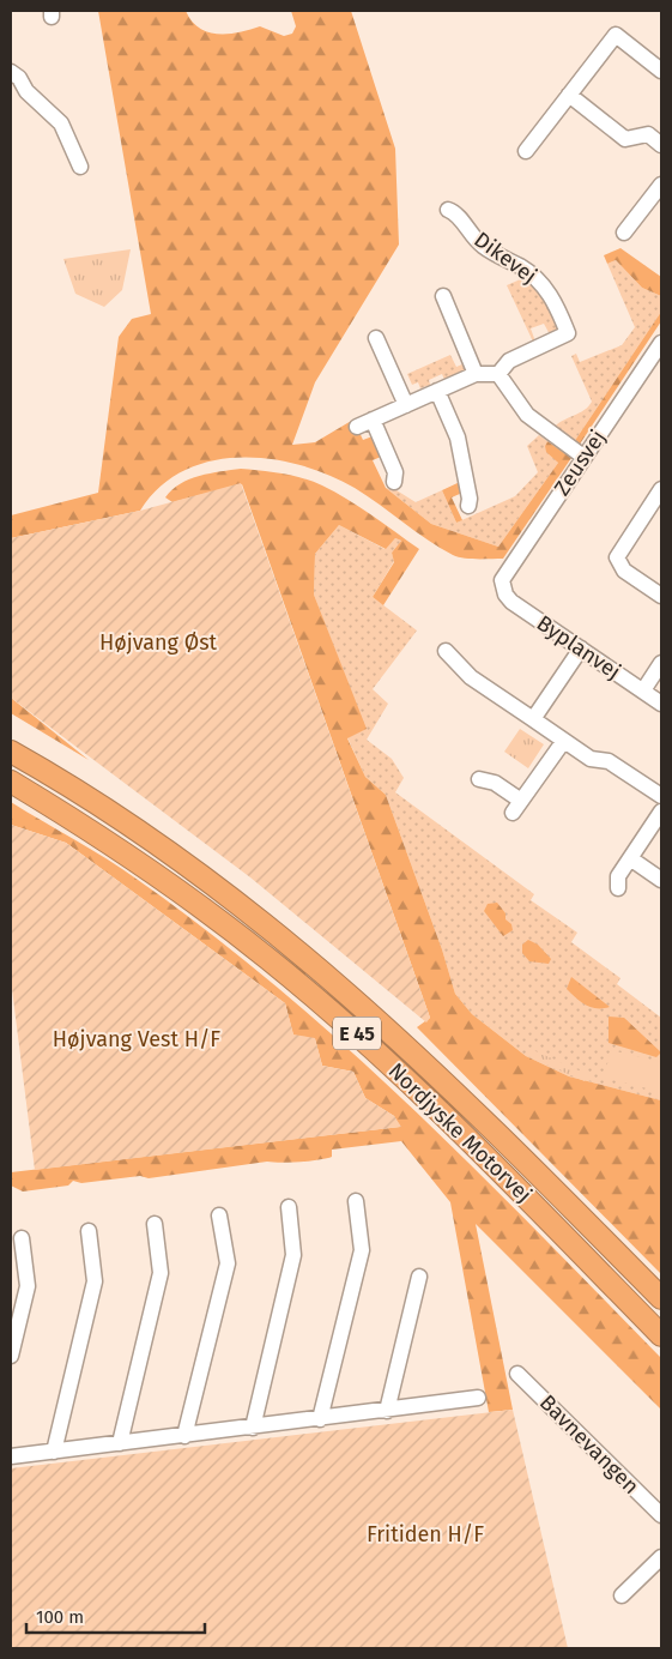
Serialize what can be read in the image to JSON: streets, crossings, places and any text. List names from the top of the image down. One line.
{"streets":{"highway":["E 45","Nordjyske Motorvej"],"street":["Dikevej","Zeusvej","Byplanvej","Bavnevangen"]},"crossings":[["Zeusvej","Byplanvej"]],"parks":["Højvang Øst","Højvang Vest H/F","Fritiden H/F"],"scale_bar":"100 m"}
